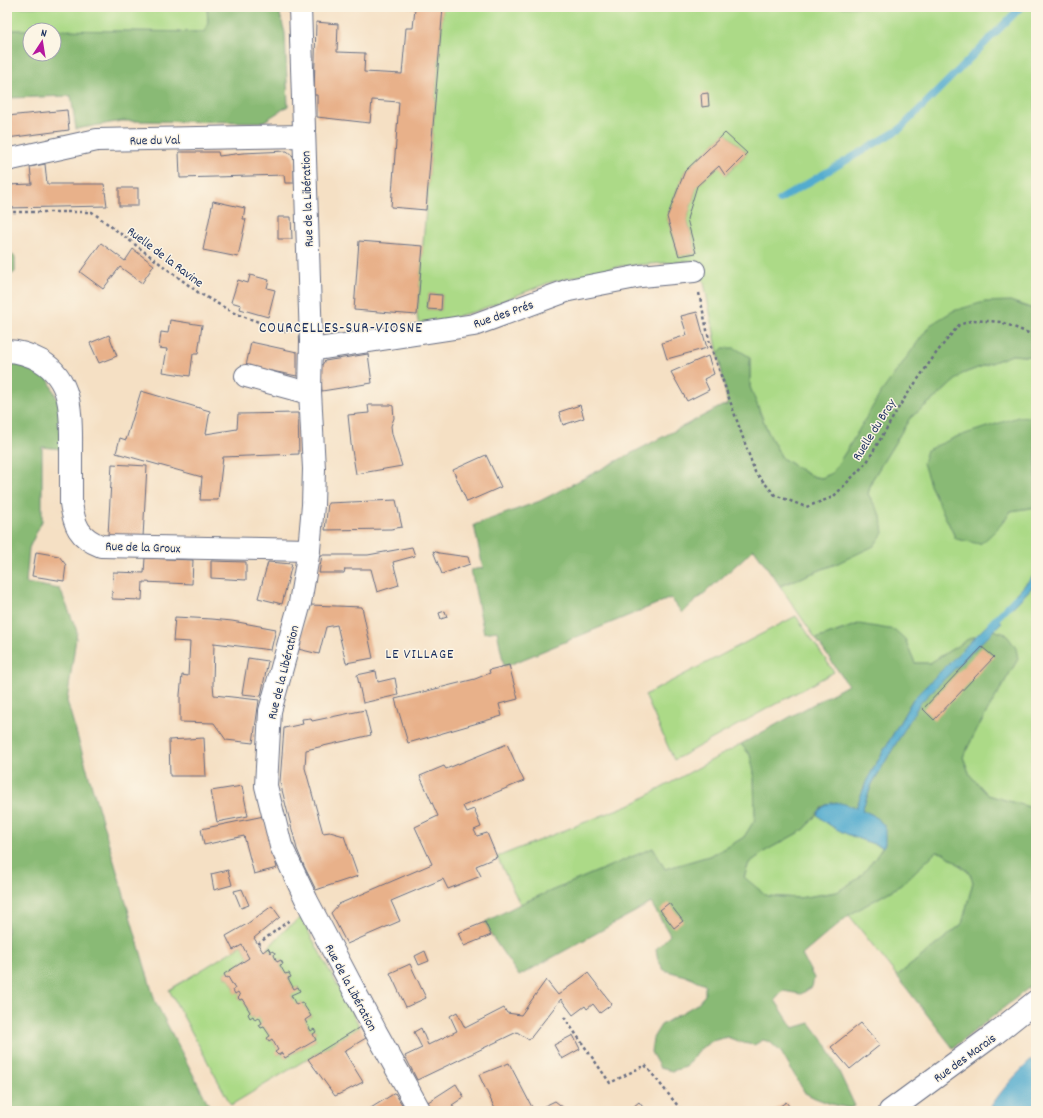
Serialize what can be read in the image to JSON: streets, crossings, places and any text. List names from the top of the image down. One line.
{"streets":{"street":["Rue du Val","Rue de la Libération","Rue des Prés","Rue de la Groux","Rue des Marais"],"path":["Ruelle de la Ravine","Ruelle du Bray"]},"crossings":[["Rue du Val","Rue de la Libération"],["Rue de la Libération","Ruelle de la Ravine"],["Rue de la Libération","Rue des Prés"],["Rue de la Libération","Rue de la Groux"],["Ruelle de la Ravine","Rue des Prés"],["Rue des Prés","Ruelle du Bray"]],"districts":["COURCELLES-SUR-VIOSNE","LE VILLAGE"],"north":"top"}
